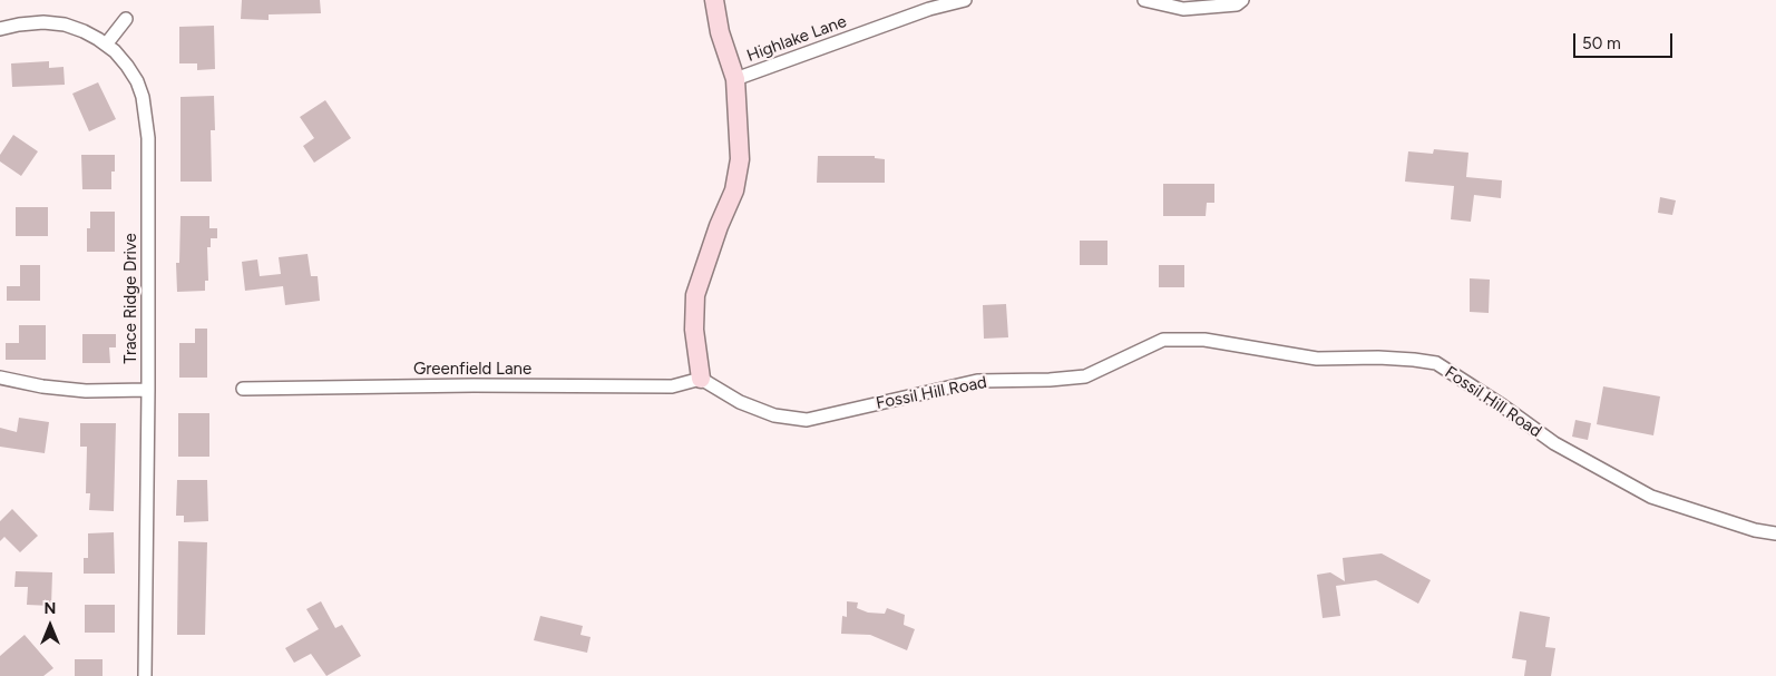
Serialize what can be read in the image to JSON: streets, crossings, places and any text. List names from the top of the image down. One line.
{"streets":{"street":["Highlake Lane","Trace Ridge Drive","Greenfield Lane","Fossil Hill Road"]},"crossings":[["Greenfield Lane","Fossil Hill Road"]],"scale_bar":"50 m","north":"top"}
